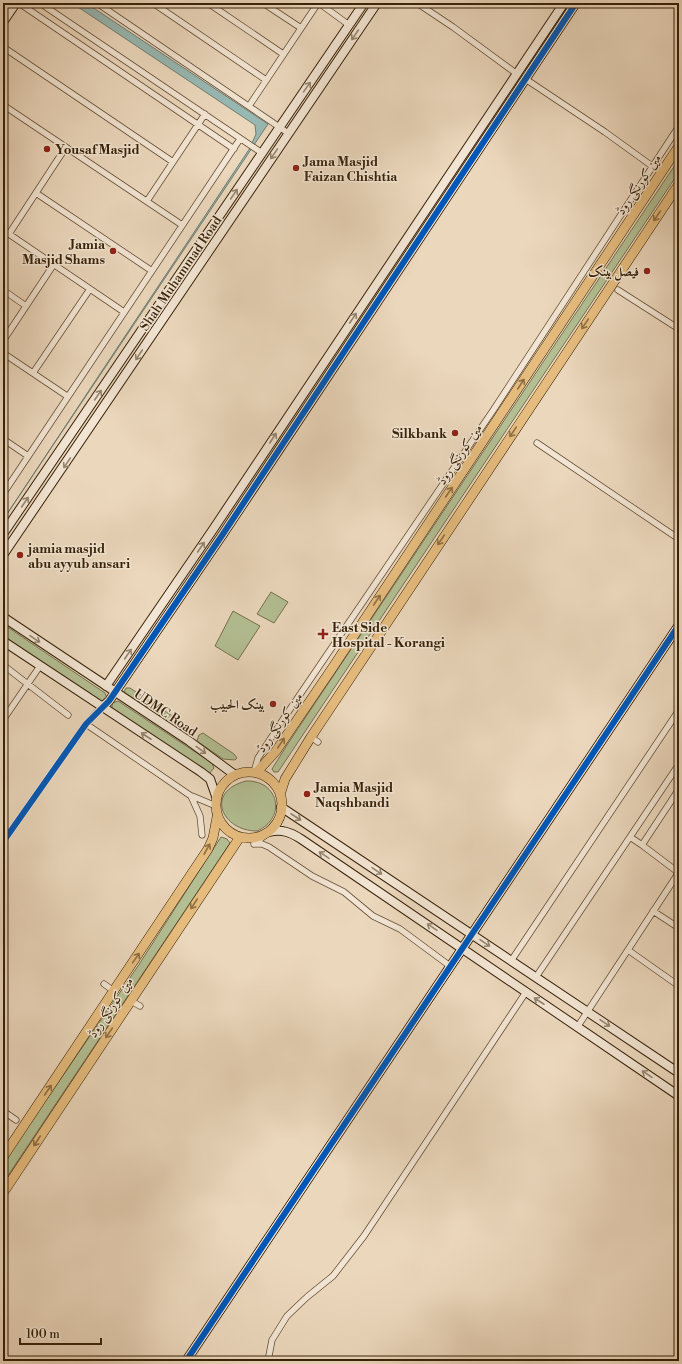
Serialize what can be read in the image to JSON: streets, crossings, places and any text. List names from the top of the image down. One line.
{"streets":{"main road":["مین کورنگی روڈ","Shah Muhammad Road","UDMC Road"]},"crossings":[["مین کورنگی روڈ","UDMC Road"]],"places":{"other":["Yousaf Masjid","Jama Masjid Faizan Chishtia","Jamia Masjid Shams","فیصل بینک","Silkbank","jamia masjid abu ayyub ansari","بينک الحبيب","Jamia Masjid Naqshbandi"],"health":["East Side Hospital - Korangi"]},"scale_bar":"100 m"}
